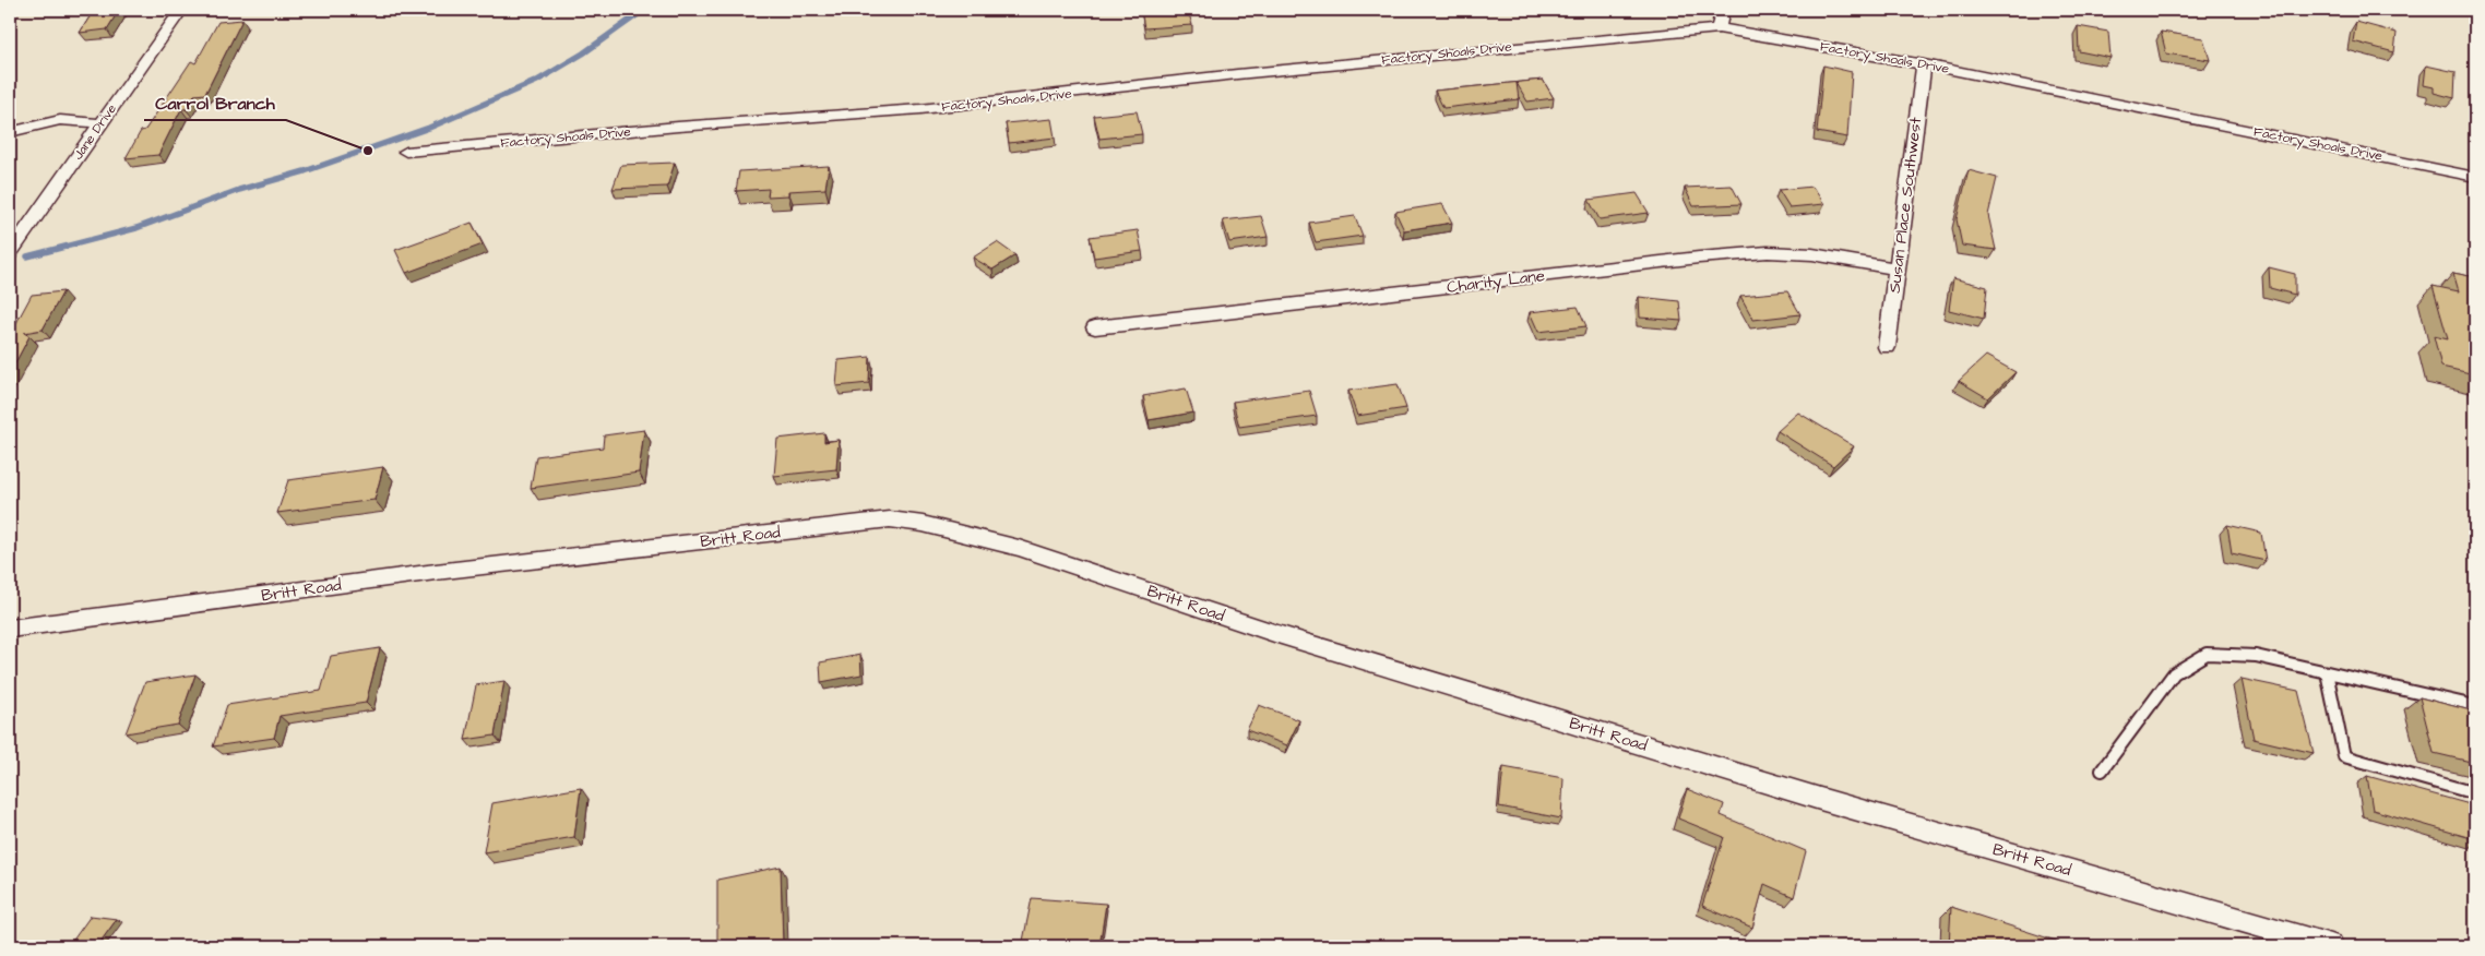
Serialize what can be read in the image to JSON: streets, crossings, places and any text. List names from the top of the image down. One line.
{"streets":{"street":["Factory Shoals Drive","Jane Drive","Susan Place Southwest","Charity Lane","Britt Road"]},"crossings":[["Factory Shoals Drive","Susan Place Southwest"],["Susan Place Southwest","Charity Lane"]],"places":["Carrol Branch"]}
